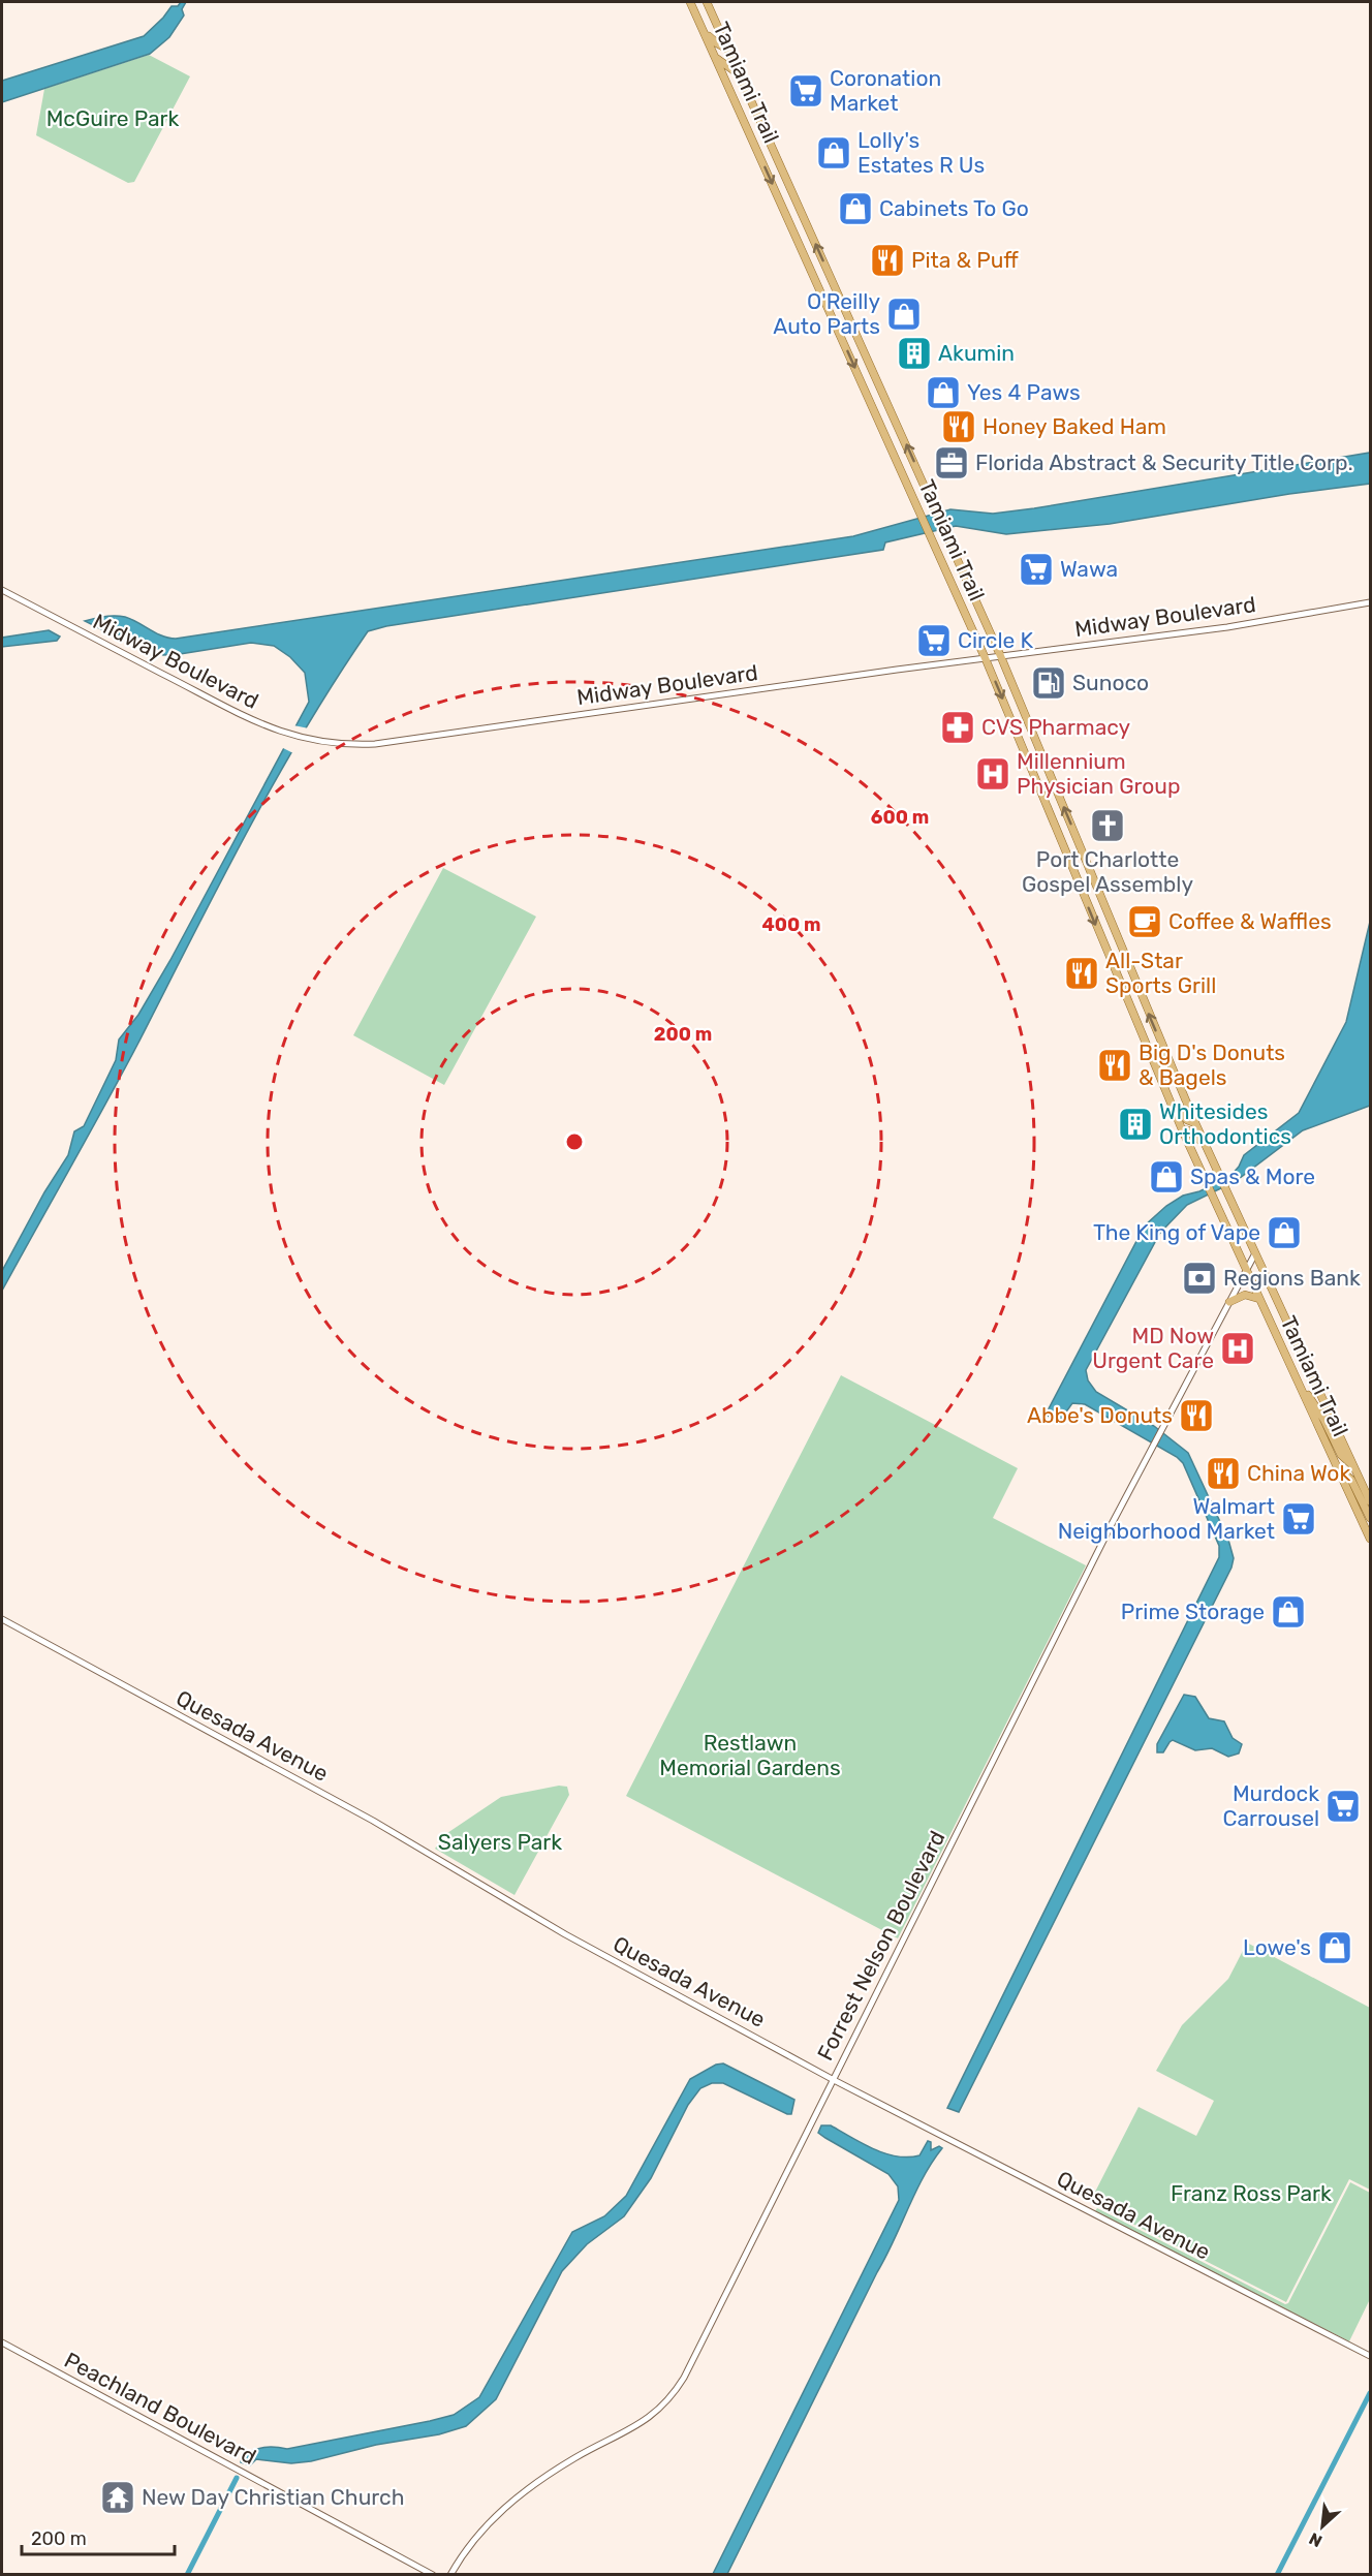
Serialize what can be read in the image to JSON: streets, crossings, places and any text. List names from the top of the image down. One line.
{"streets":{"main road":["Tamiami Trail"],"street":["Midway Boulevard","Quesada Avenue","Forrest Nelson Boulevard","Peachland Boulevard"]},"crossings":[["Tamiami Trail","Midway Boulevard"],["Tamiami Trail","Forrest Nelson Boulevard"],["Quesada Avenue","Forrest Nelson Boulevard"]],"parks":["McGuire Park","Restlawn Memorial Gardens","Salyers Park","Franz Ross Park"],"places":{"supermarket":["Coronation Market","Wawa","Circle K","Walmart Neighborhood Market","Murdock Carrousel"],"shop":["Lolly's Estates R Us","Cabinets To Go","O'Reilly Auto Parts","Yes 4 Paws","Spas & More","The King of Vape","Prime Storage","Lowe's"],"restaurant":["Pita & Puff","Honey Baked Ham","All-Star Sports Grill","Big D's Donuts & Bagels","Abbe's Donuts","China Wok"],"building":["Akumin","Whitesides Orthodontics"],"office":["Florida Abstract & Security Title Corp."],"fuel station":["Sunoco"],"pharmacy":["CVS Pharmacy"],"hospital":["Millennium Physician Group","MD Now Urgent Care"],"church":["Port Charlotte Gospel Assembly"],"cafe":["Coffee & Waffles"],"bank":["Regions Bank"],"temple":["New Day Christian Church"]},"scale_bar":"200 m","north":"bottom left","rings":["600 m","400 m","200 m"]}
